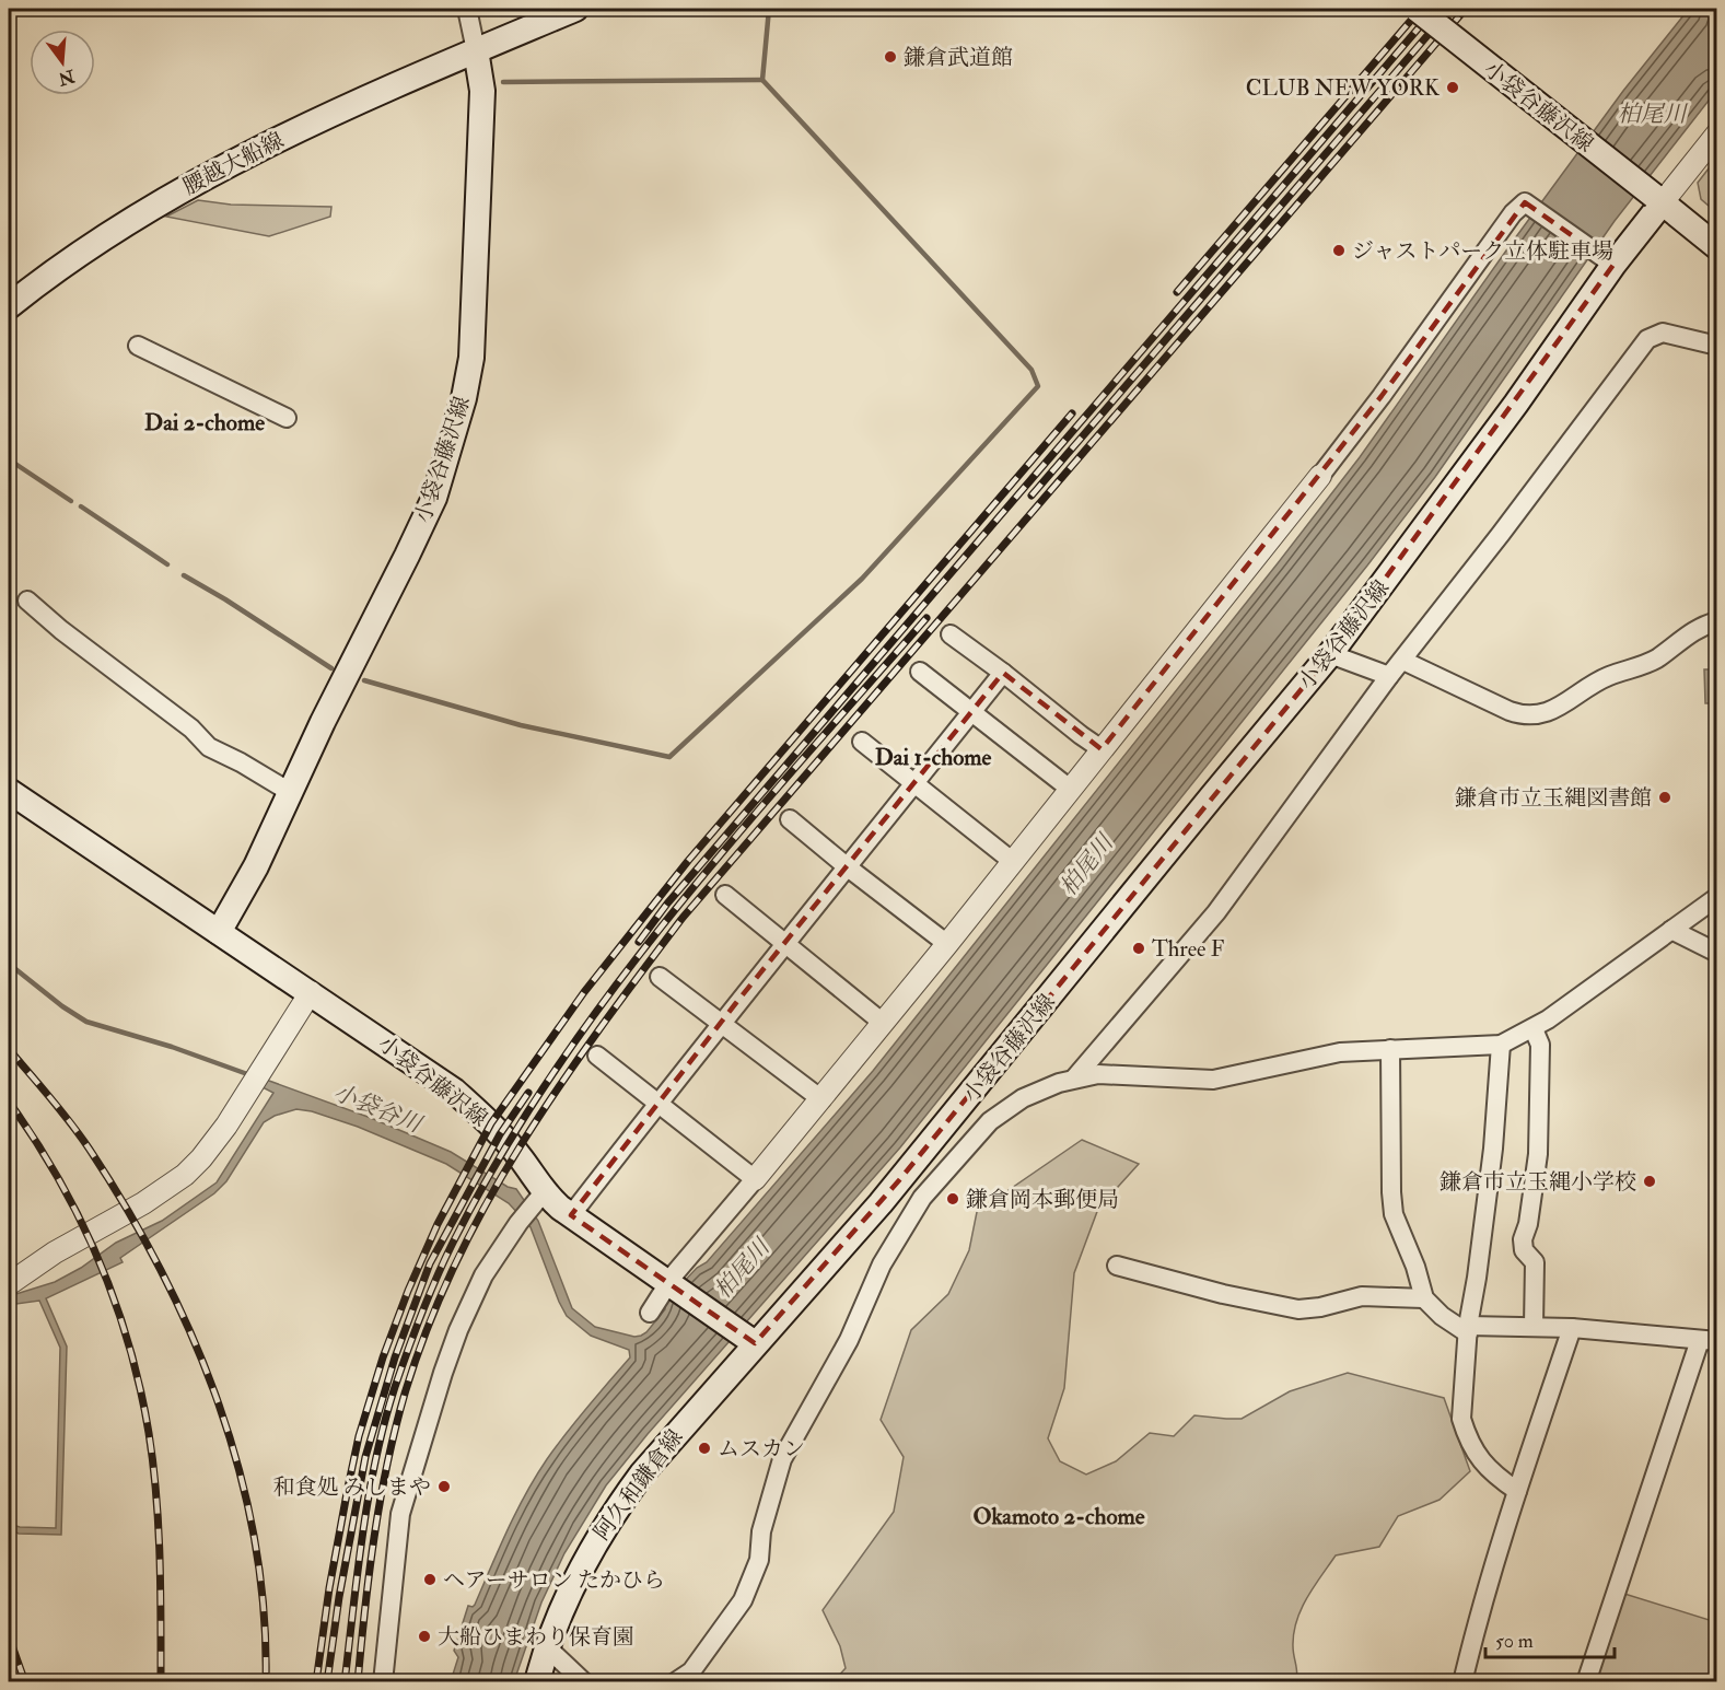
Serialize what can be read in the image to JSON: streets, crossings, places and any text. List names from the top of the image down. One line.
{"streets":{"main road":["小袋谷藤沢線","腰越大船線","阿久和鎌倉線"]},"crossings":[["小袋谷藤沢線","腰越大船線"],["小袋谷藤沢線","阿久和鎌倉線"]],"districts":["Dai 2-chome","Dai 1-chome","Okamoto 2-chome"],"water":["柏尾川","小袋谷川"],"places":["鎌倉武道館","CLUB NEW YORK","ジャストパーク立体駐車場","鎌倉市立玉縄図書館","Three F","鎌倉市立玉縄小学校","鎌倉岡本郵便局","ムスカン","和食処 みしまや","ヘアーサロン たかひら","大船ひまわり保育園"],"scale_bar":"50 m","north":"bottom"}
